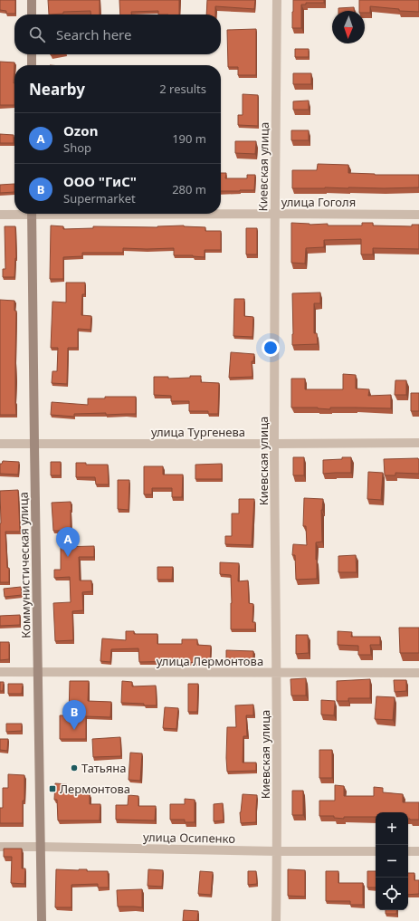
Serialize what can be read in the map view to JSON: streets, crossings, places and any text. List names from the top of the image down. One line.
{"streets":{"street":["Киевская улица","улица Гоголя","улица Тургенева","Коммунистическая улица","улица Лермонтова","улица Осипенко"]},"crossings":[["Киевская улица","улица Гоголя"],["Киевская улица","улица Тургенева"],["Киевская улица","улица Лермонтова"],["Киевская улица","улица Осипенко"],["улица Тургенева","Коммунистическая улица"],["Коммунистическая улица","улица Лермонтова"],["Коммунистическая улица","улица Осипенко"]],"places":{"other":["Татьяна"],"transit":["Лермонтова"]},"north":"bottom","page":{"search":"Search here","heading":["Nearby","2 results"],"list":[{"mark":"A","name":"Ozon","note":"Shop","value":"190 m"},{"mark":"B","name":"ООО \"ГиС\"","note":"Supermarket","value":"280 m"}],"pins":["A","B"],"map_buttons":["+","−"]}}
